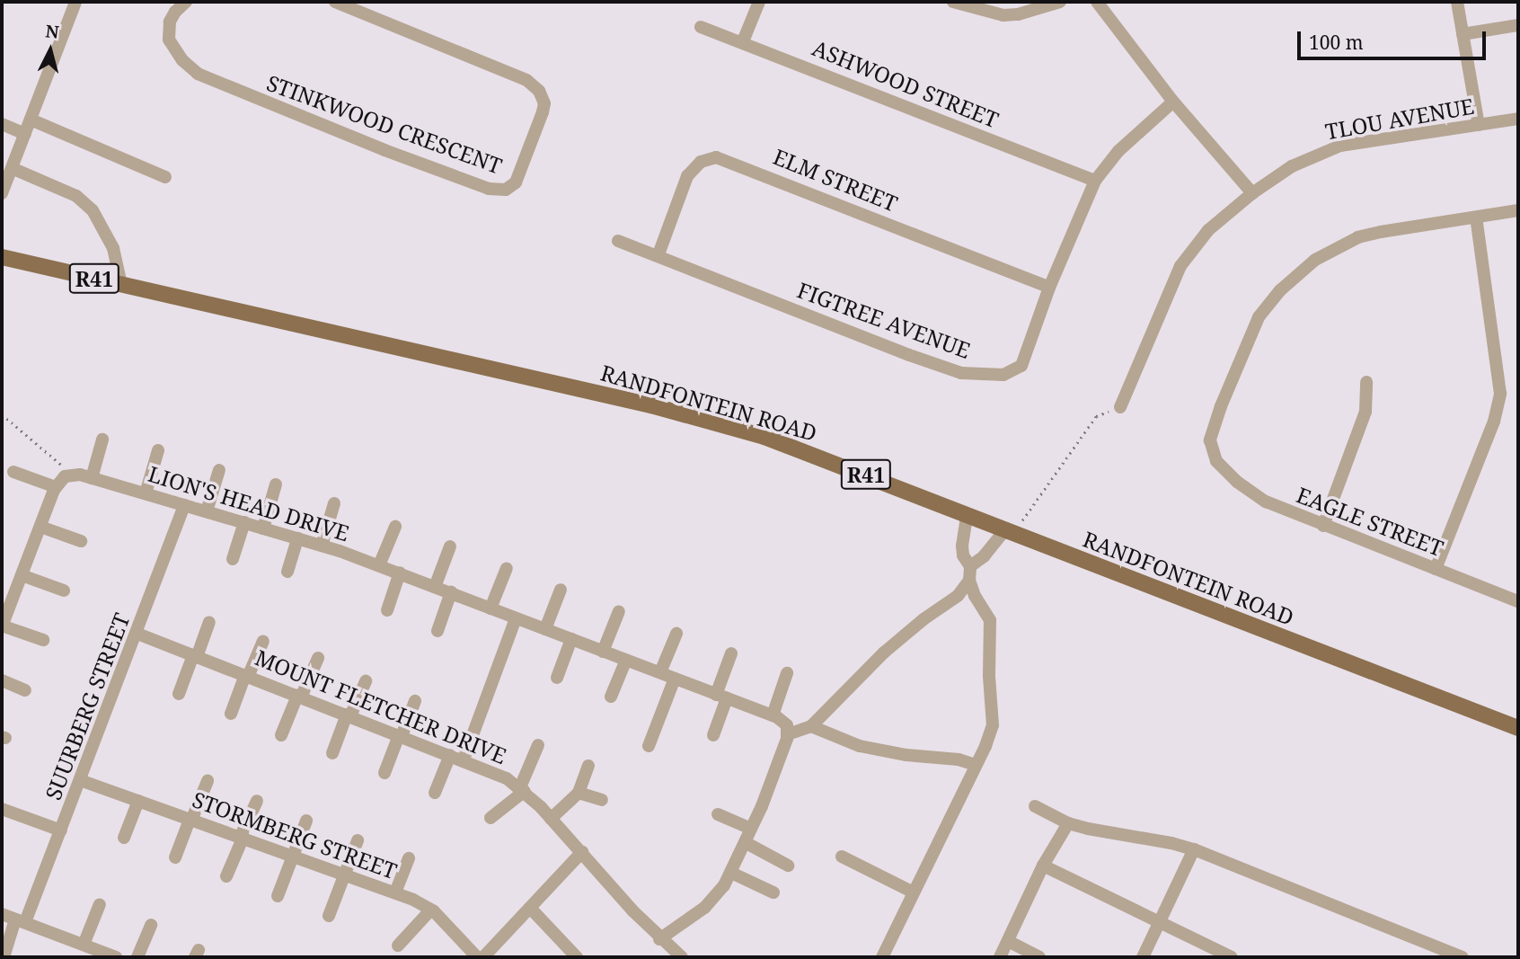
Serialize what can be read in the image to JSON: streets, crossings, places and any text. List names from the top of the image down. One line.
{"streets":{"main road":["R41","RANDFONTEIN ROAD"],"street":["ASHWOOD STREET","TLOU AVENUE","STINKWOOD CRESCENT","ELM STREET","FIGTREE AVENUE","LION'S HEAD DRIVE","EAGLE STREET","SUURBERG STREET","MOUNT FLETCHER DRIVE","STORMBERG STREET"]},"crossings":[["ASHWOOD STREET","FIGTREE AVENUE"],["ELM STREET","FIGTREE AVENUE"],["LION'S HEAD DRIVE","SUURBERG STREET"],["SUURBERG STREET","MOUNT FLETCHER DRIVE"],["SUURBERG STREET","STORMBERG STREET"]],"scale_bar":"100 m","north":"top"}
